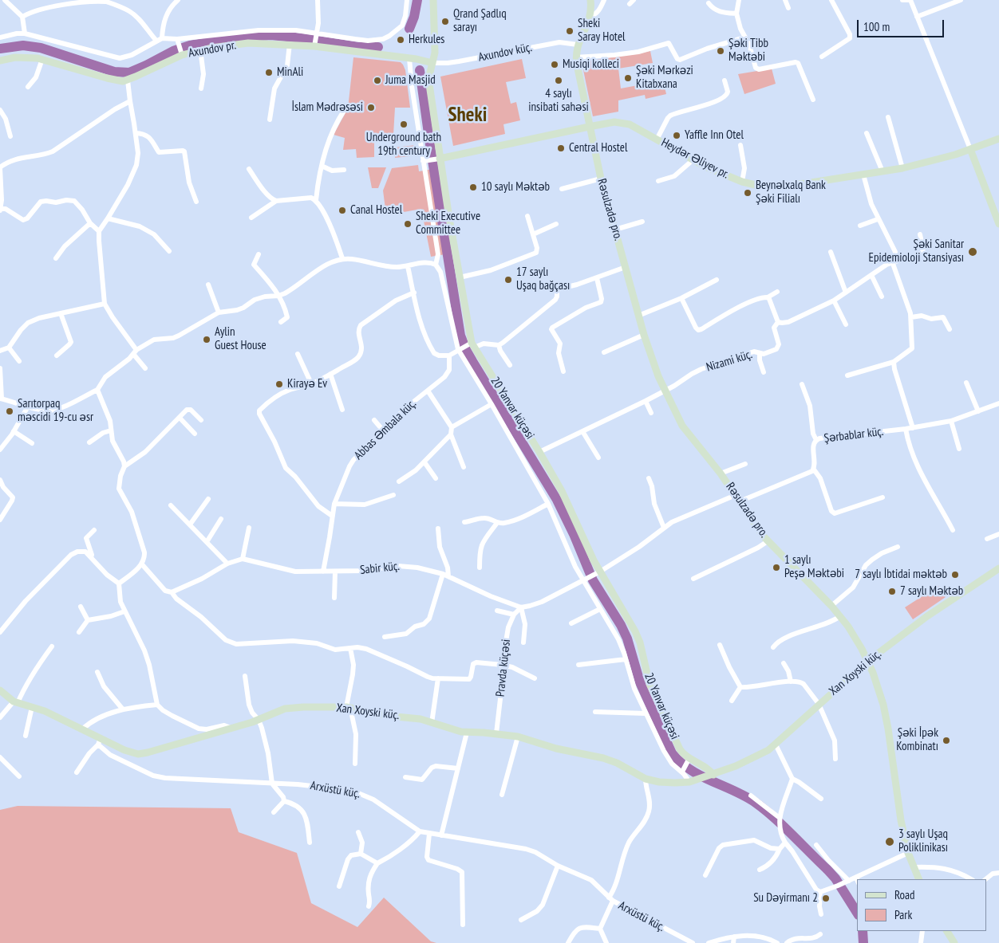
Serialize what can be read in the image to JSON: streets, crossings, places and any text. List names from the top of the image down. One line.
{"streets":{"street":["Axundov pr.","Axundov küç.","Heydər Əliyev pr.","Rəsulzadə pro.","Nizami küç.","20 Yanvar küçəsi","Abbas Əmbala küç.","Şərbablar küç.","Sabir küç.","Pravda küçəsi","Xan Xoyski küç.","Arxüstü küç."]},"crossings":[["Axundov pr.","Axundov küç."],["Axundov pr.","20 Yanvar küçəsi"],["Axundov küç.","20 Yanvar küçəsi"],["Heydər Əliyev pr.","Rəsulzadə pro."],["Heydər Əliyev pr.","20 Yanvar küçəsi"],["Rəsulzadə pro.","Nizami küç."],["Rəsulzadə pro.","Xan Xoyski küç."],["Nizami küç.","20 Yanvar küçəsi"],["20 Yanvar küçəsi","Xan Xoyski küç."],["Abbas Əmbala küç.","Sabir küç."],["Sabir küç.","Pravda küçəsi"],["Pravda küçəsi","Xan Xoyski küç."],["Xan Xoyski küç.","Arxüstü küç."]],"districts":["Sheki"],"places":["Qrand Şadlıq sarayı","Sheki Saray Hotel","Herkules","Şəki Tibb Məktəbi","Musiqi kolleci","MinAli","Şəki Mərkəzi Kitabxana","Juma Masjid","4 saylı insibati sahəsi","İslam Mədrəsəsi","Underground bath 19th century","Yaffle Inn Otel","Central Hostel","10 saylı Məktəb","Beynəlxalq Bank Şəki Filialı","Canal Hostel","Sheki Executive Committee","Şəki Sanitar Epidemioloji Stansiyası","17 saylı Uşaq bağçası","Aylin Guest House","Kirayə Ev","Sarıtorpaq məscidi 19-cu əsr","1 saylı Peşə Məktəbi","7 saylı İbtidai məktəb","7 saylı Məktəb","Şəki İpək Kombinatı","3 saylı Uşaq Poliklinikası","Su Dəyirmanı 2"],"legend":["Road","Park"],"scale_bar":"100 m"}
